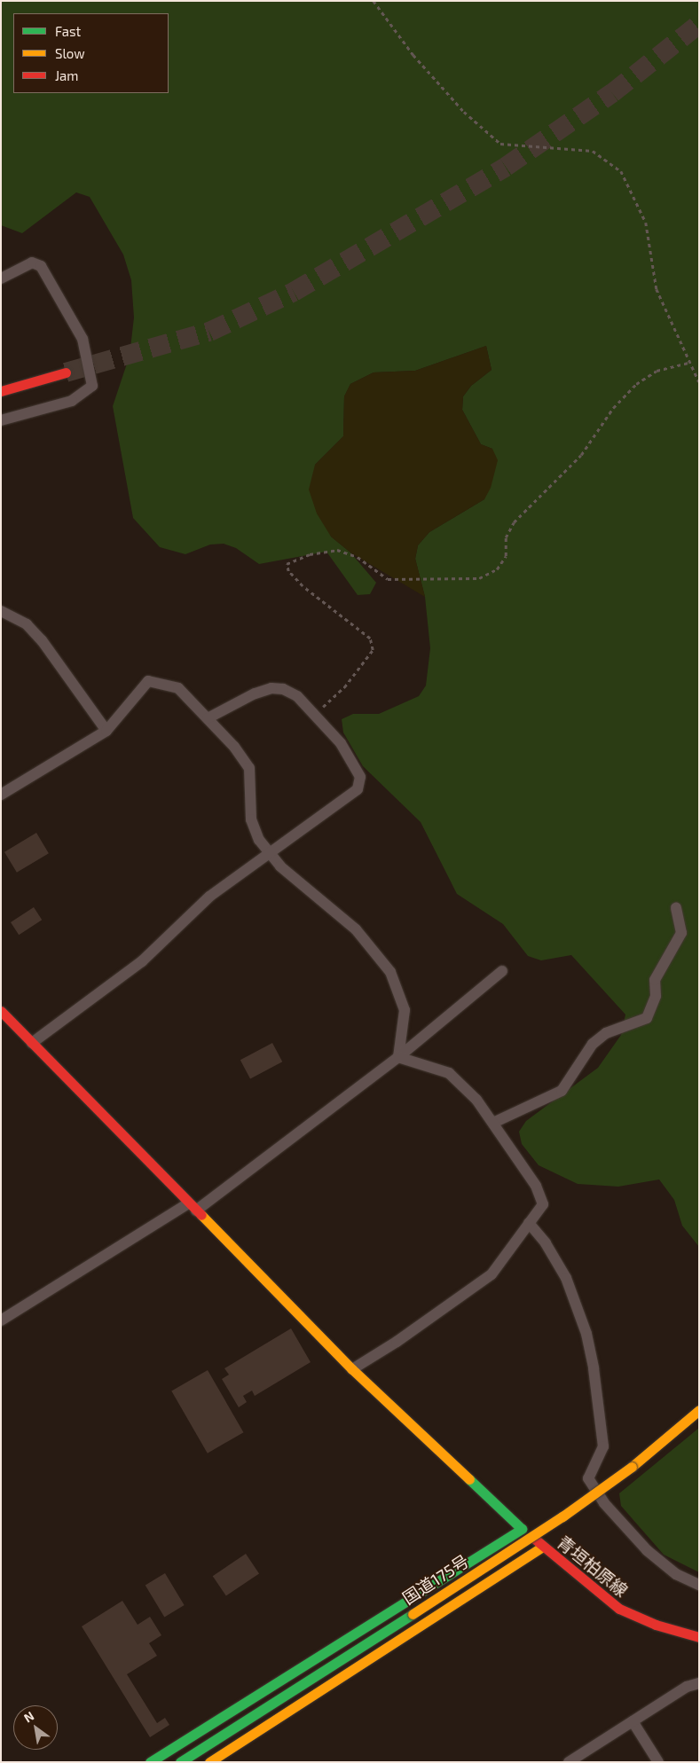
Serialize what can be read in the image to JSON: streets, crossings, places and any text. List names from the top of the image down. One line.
{"streets":{"main road":["青垣柏原線","国道175号"]},"legend":["Fast","Slow","Jam"],"north":"top left"}
